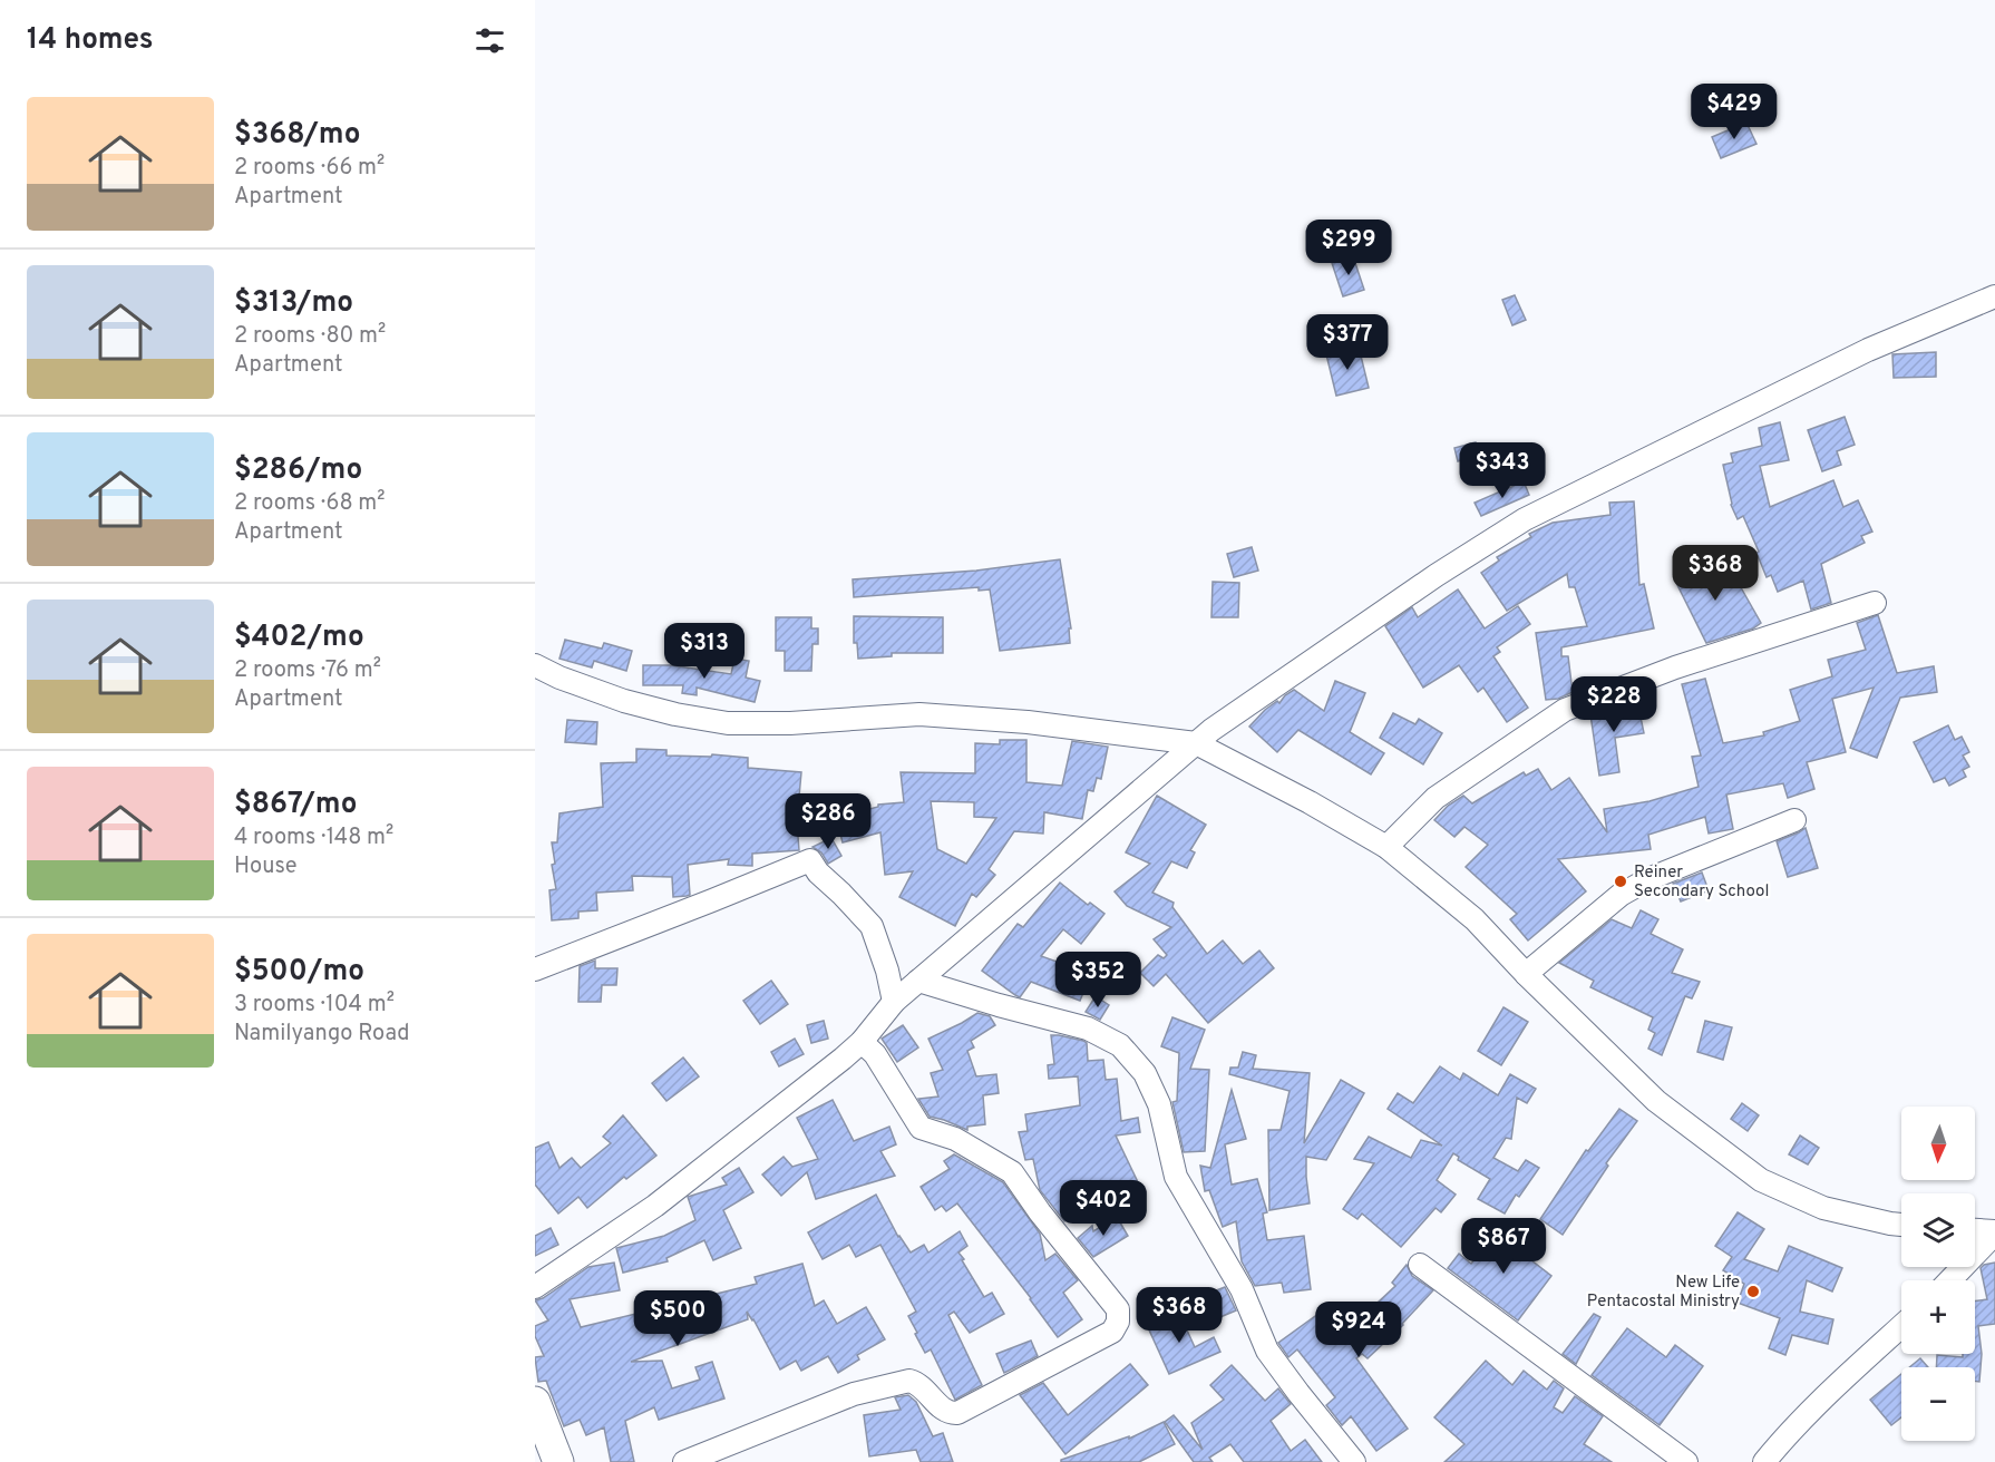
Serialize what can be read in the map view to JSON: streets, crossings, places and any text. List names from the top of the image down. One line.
{"places":["Reiner Secondary School","New Life Pentacostal Ministry"],"north":"bottom","page":{"heading":"14 homes","list":[{"name":"$368/mo","note":"2 rooms · 66 m² · Apartment"},{"name":"$313/mo","note":"2 rooms · 80 m² · Apartment"},{"name":"$286/mo","note":"2 rooms · 68 m² · Apartment"},{"name":"$402/mo","note":"2 rooms · 76 m² · Apartment"},{"name":"$867/mo","note":"4 rooms · 148 m² · House"},{"name":"$500/mo","note":"3 rooms · 104 m² · Namilyango Road"}],"price":["$429","$299","$377","$343","$368","$313","$228","$286","$352","$402","$867","$368","$500","$924"],"map_buttons":["+","−"]}}
